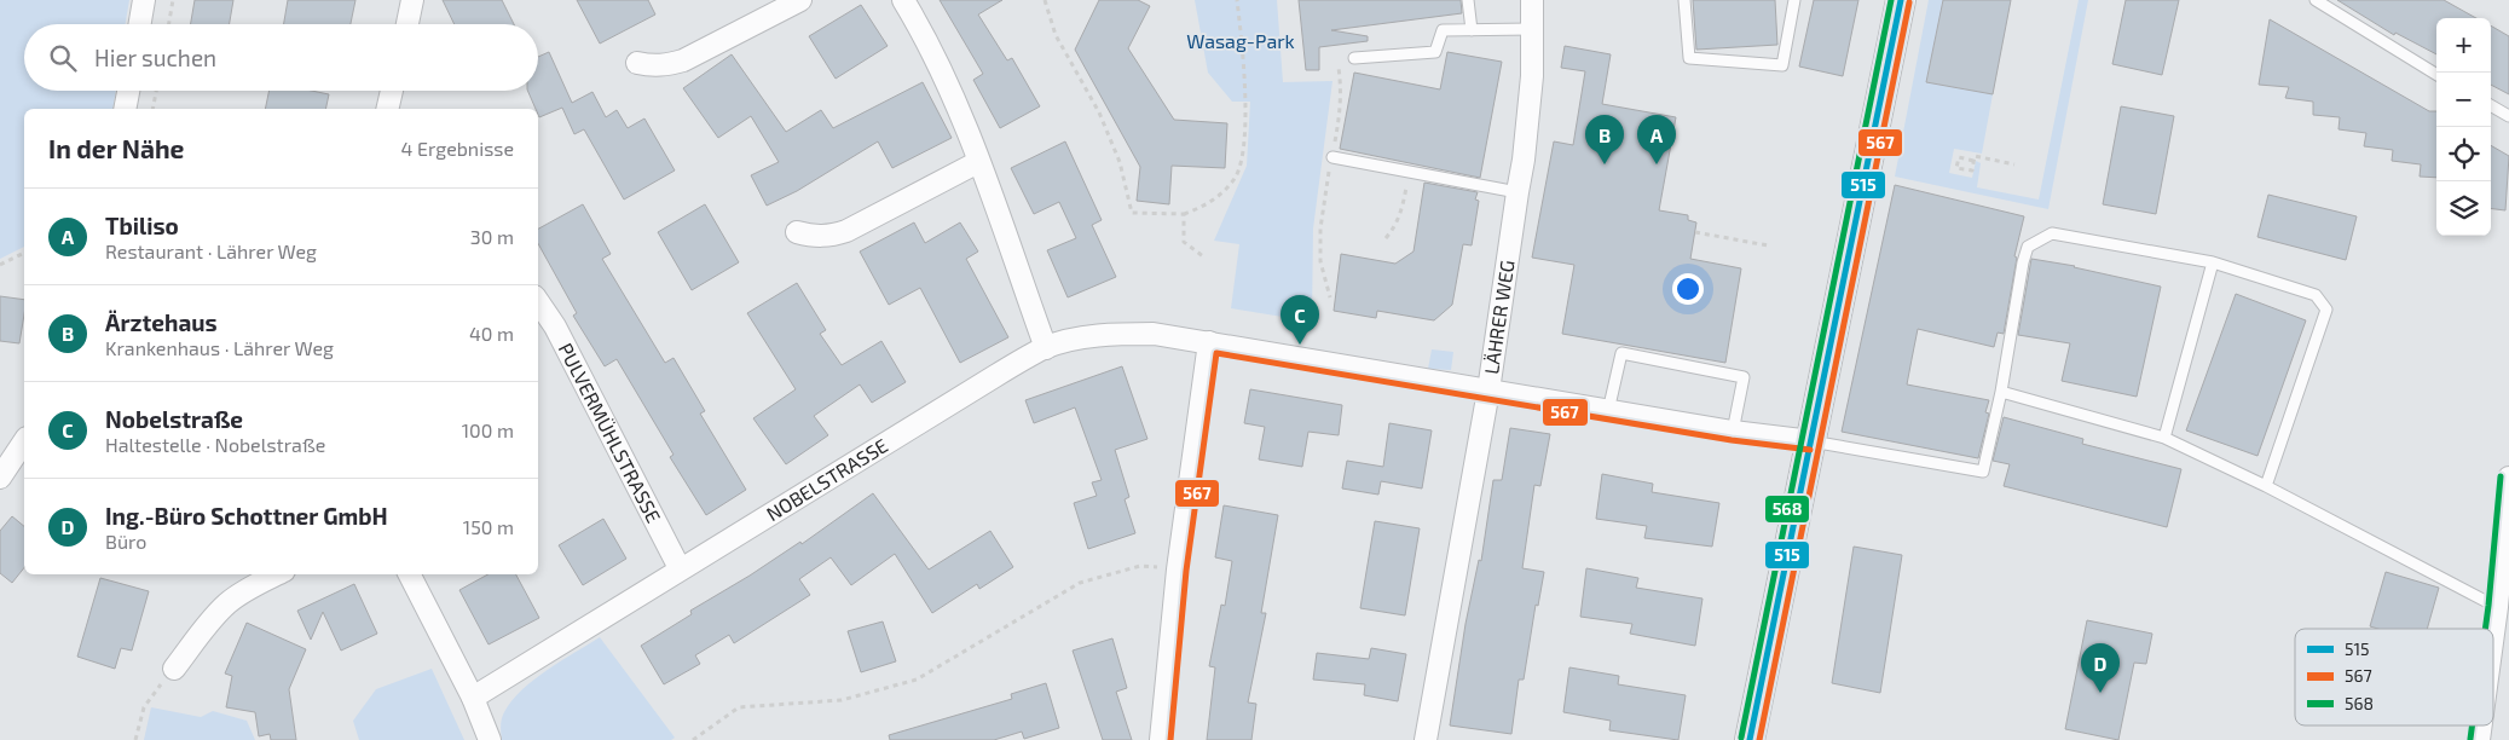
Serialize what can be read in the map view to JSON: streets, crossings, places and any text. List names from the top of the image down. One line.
{"streets":{"street":["LÄHRER WEG","PULVERMÜHLSTRASSE","NOBELSTRASSE"]},"crossings":[["LÄHRER WEG","NOBELSTRASSE"],["PULVERMÜHLSTRASSE","NOBELSTRASSE"]],"parks":["Wasag-Park"],"lines":["transit line 515","transit line 568","transit line 567"],"legend":["515","567","568"],"page":{"map_buttons":["+","−"],"search":"Hier suchen","heading":["In der Nähe","4 Ergebnisse"],"pins":["A","B","C","D"],"list":[{"mark":"A","name":"Tbiliso","note":"Restaurant · Lährer Weg","value":"30 m"},{"mark":"B","name":"Ärztehaus","note":"Krankenhaus · Lährer Weg","value":"40 m"},{"mark":"C","name":"Nobelstraße","note":"Haltestelle · Nobelstraße","value":"100 m"},{"mark":"D","name":"Ing.-Büro Schottner GmbH","note":"Büro","value":"150 m"}]}}
